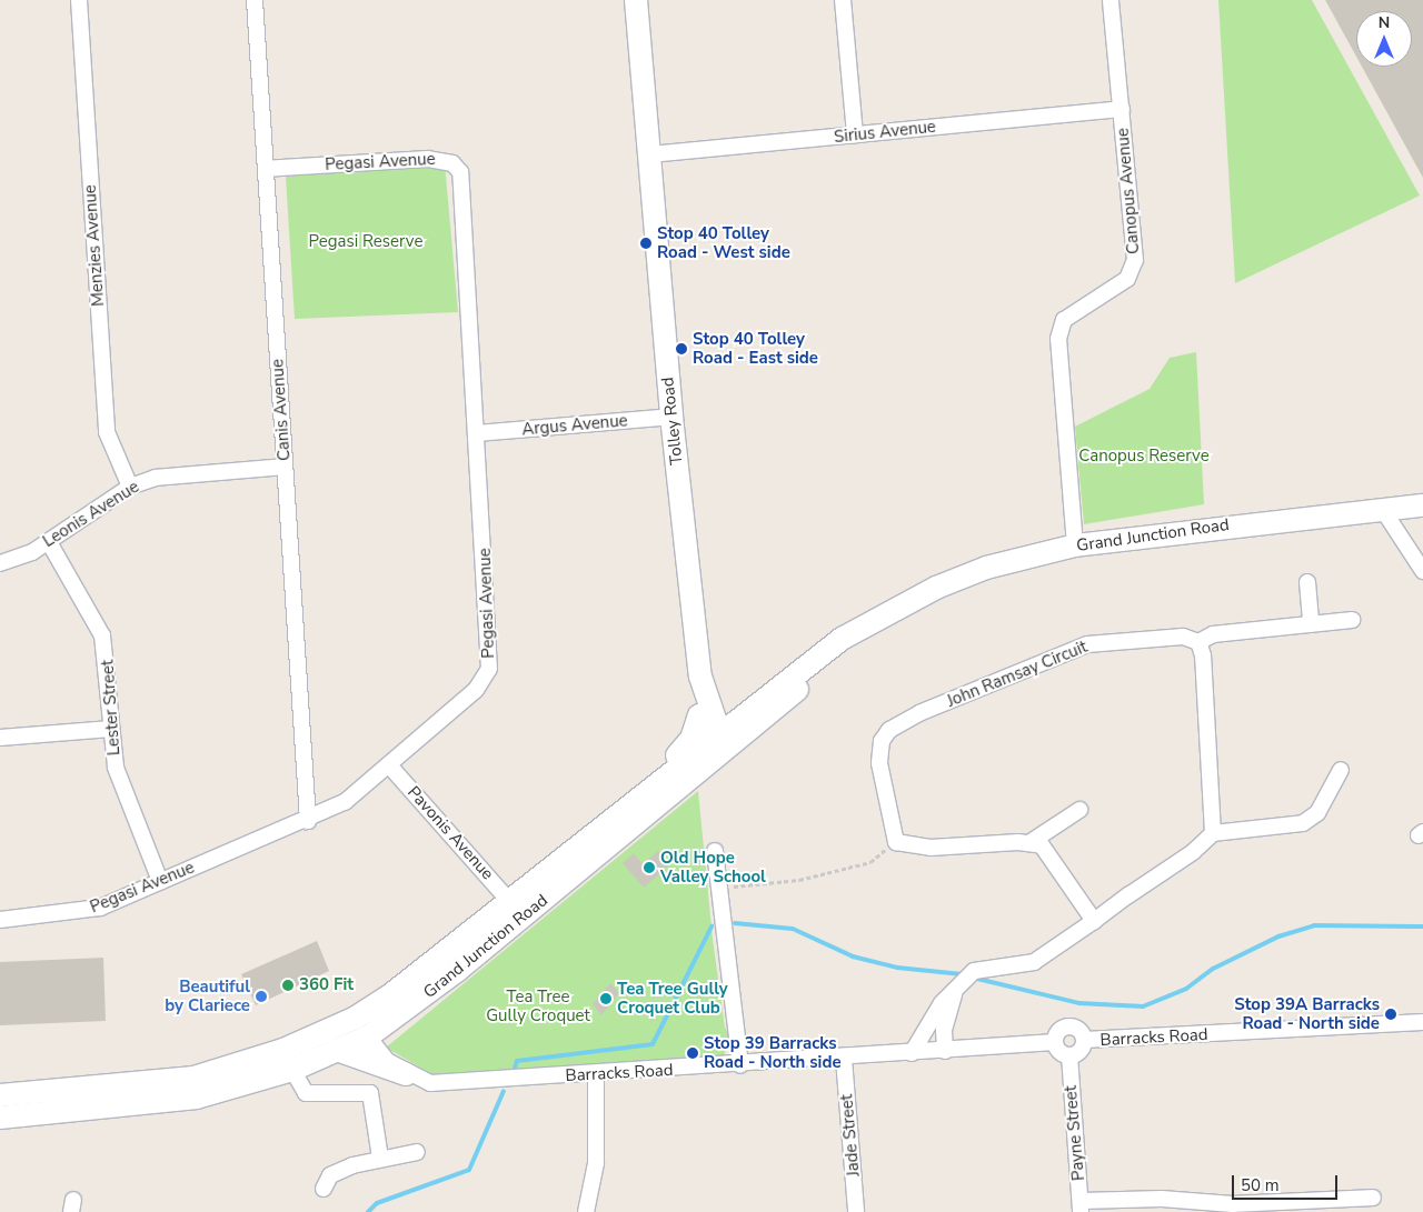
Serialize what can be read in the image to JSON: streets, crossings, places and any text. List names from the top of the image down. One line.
{"streets":{"main road":["Tolley Road","Grand Junction Road"],"street":["Sirius Avenue","Pegasi Avenue","Canopus Avenue","Menzies Avenue","Canis Avenue","Argus Avenue","Leonis Avenue","John Ramsay Circuit","Lester Street","Pavonis Avenue","Barracks Road","Payne Street","Jade Street"]},"crossings":[["Sirius Avenue","Canopus Avenue"],["Sirius Avenue","Tolley Road"],["Pegasi Avenue","Canis Avenue"],["Pegasi Avenue","Argus Avenue"],["Pegasi Avenue","Lester Street"],["Pegasi Avenue","Pavonis Avenue"],["Canopus Avenue","Grand Junction Road"],["Menzies Avenue","Leonis Avenue"],["Canis Avenue","Leonis Avenue"],["Tolley Road","Argus Avenue"],["Tolley Road","Grand Junction Road"],["Leonis Avenue","Lester Street"],["Grand Junction Road","Pavonis Avenue"],["Grand Junction Road","Barracks Road"],["Barracks Road","Payne Street"],["Barracks Road","Jade Street"]],"parks":["Pegasi Reserve","Canopus Reserve","Tea Tree Gully Croquet"],"places":["Stop 40 Tolley Road - West side","Stop 40 Tolley Road - East side","Old Hope Valley School","360 Fit","Beautiful by Clariece","Tea Tree Gully Croquet Club","Stop 39A Barracks Road - North side","Stop 39 Barracks Road - North side"],"scale_bar":"50 m","north":"top"}
